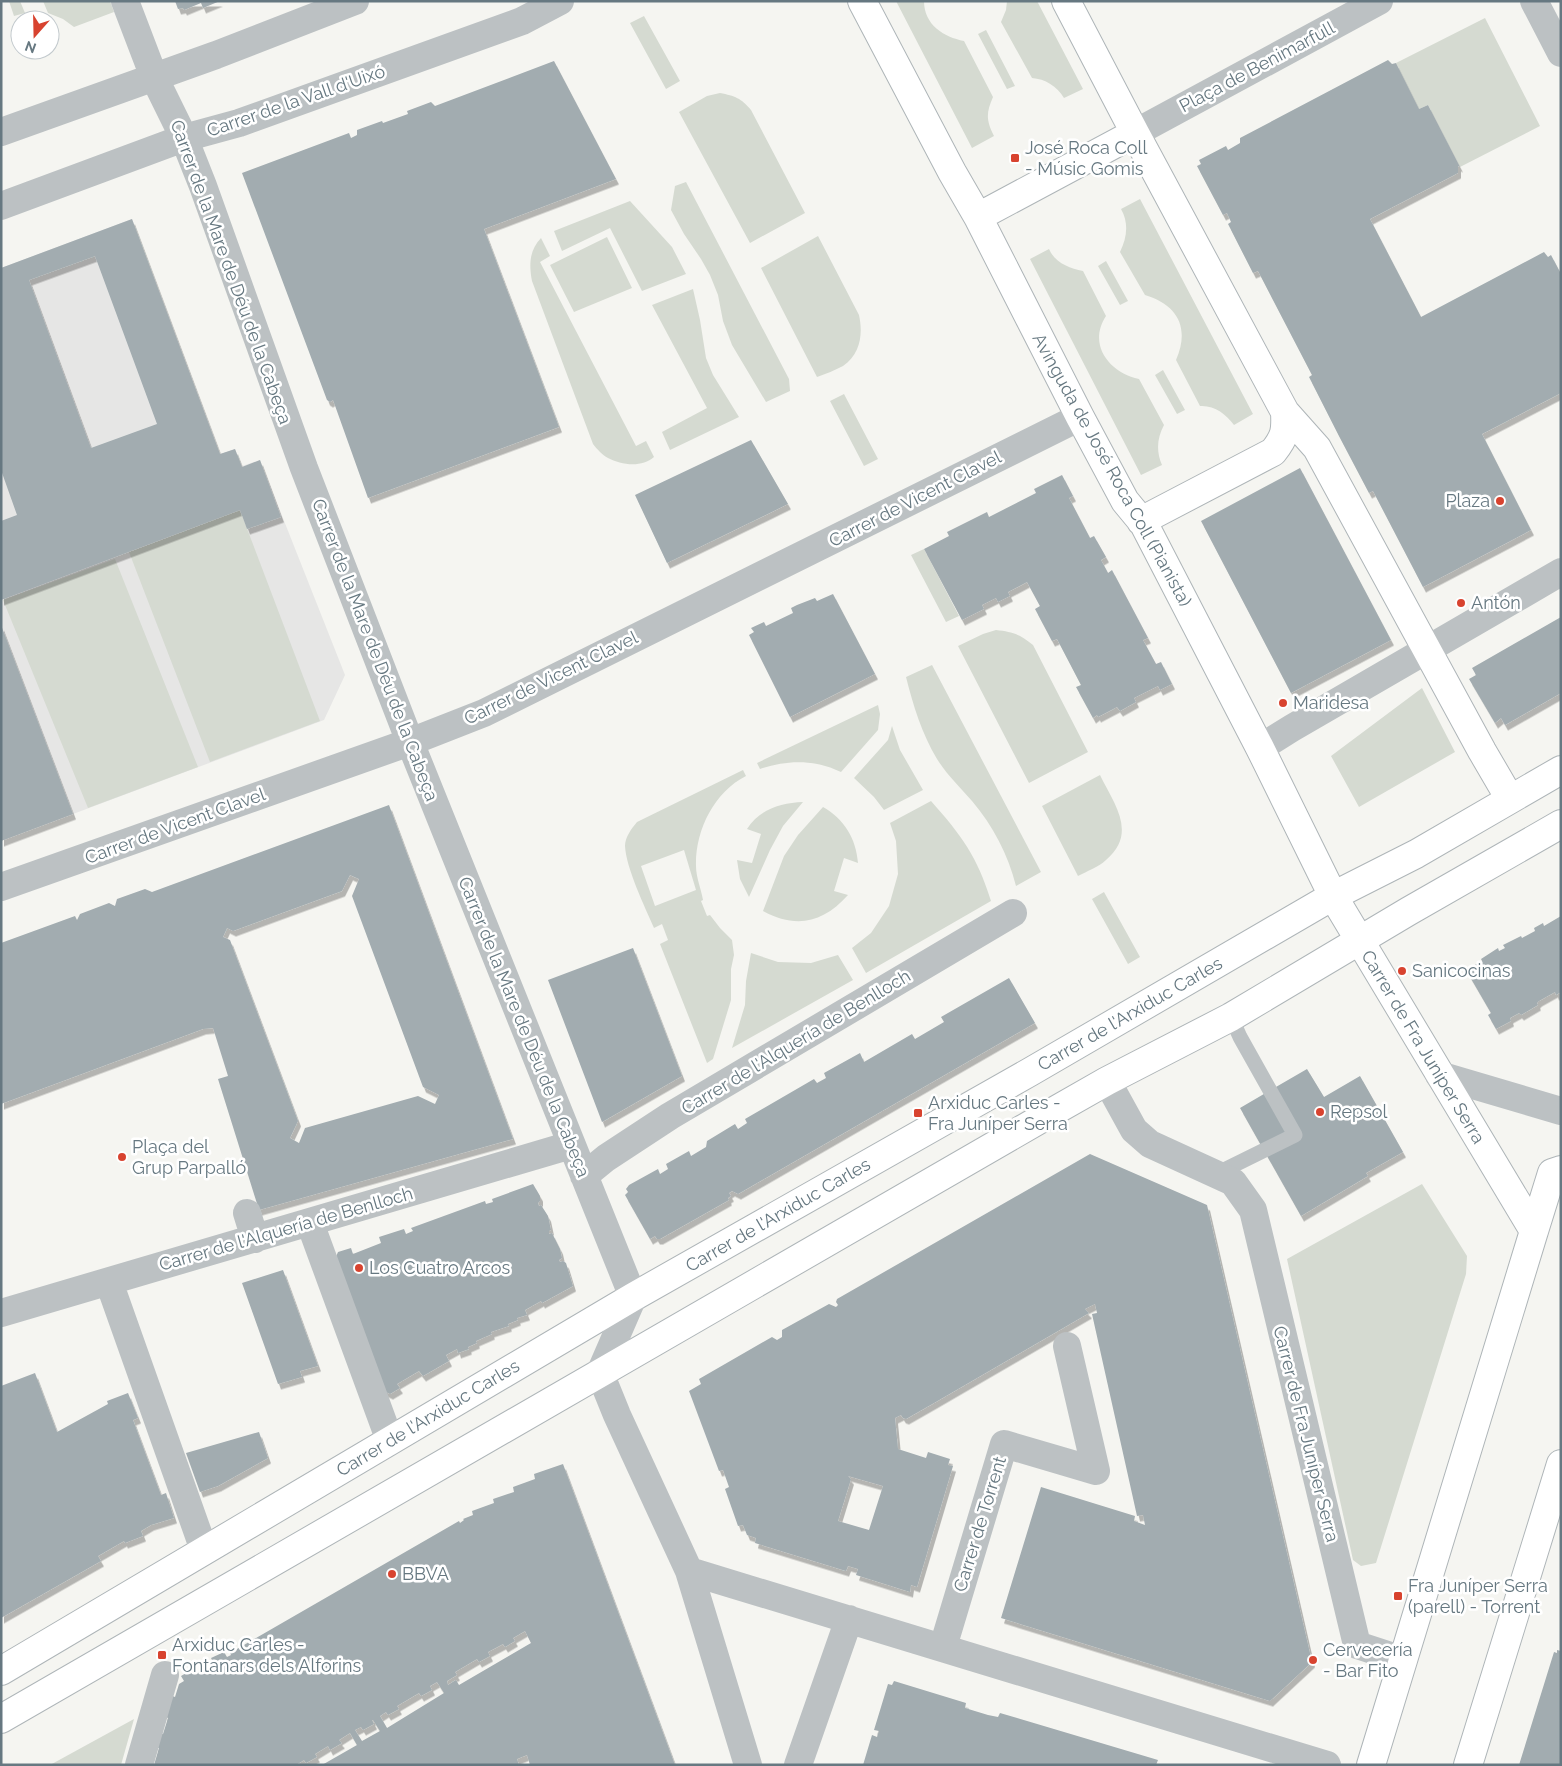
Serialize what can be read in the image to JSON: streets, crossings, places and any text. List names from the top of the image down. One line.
{"streets":{"street":["Plaça de Benimarfull","Carrer de la Vall d'Uixó","Carrer de la Mare de Déu de la Cabeça","Avinguda de José Roca Coll (Pianista)","Carrer de Vicent Clavel","Carrer de l'Arxiduc Carles","Carrer de l'Alquería de Benlloch","Carrer de Fra Juníper Serra","Carrer de Torrent"]},"crossings":[["Carrer de la Vall d'Uixó","Carrer de la Mare de Déu de la Cabeça"],["Carrer de la Mare de Déu de la Cabeça","Carrer de Vicent Clavel"],["Carrer de la Mare de Déu de la Cabeça","Carrer de l'Arxiduc Carles"],["Carrer de la Mare de Déu de la Cabeça","Carrer de l'Alquería de Benlloch"],["Avinguda de José Roca Coll (Pianista)","Carrer de Vicent Clavel"],["Avinguda de José Roca Coll (Pianista)","Carrer de l'Arxiduc Carles"],["Avinguda de José Roca Coll (Pianista)","Carrer de Fra Juníper Serra"]],"places":{"transit":["José Roca Coll - Músic Gomis","Arxiduc Carles - Fra Juníper Serra","Fra Juníper Serra (parell) - Torrent","Arxiduc Carles - Fontanars dels Alforins"],"other":["Plaza","Antón","Maridesa","Sanicocinas","Repsol","Plaça del Grup Parpalló","Los Cuatro Arcos","BBVA","Cervecería - Bar Fito"]},"north":"bottom"}
